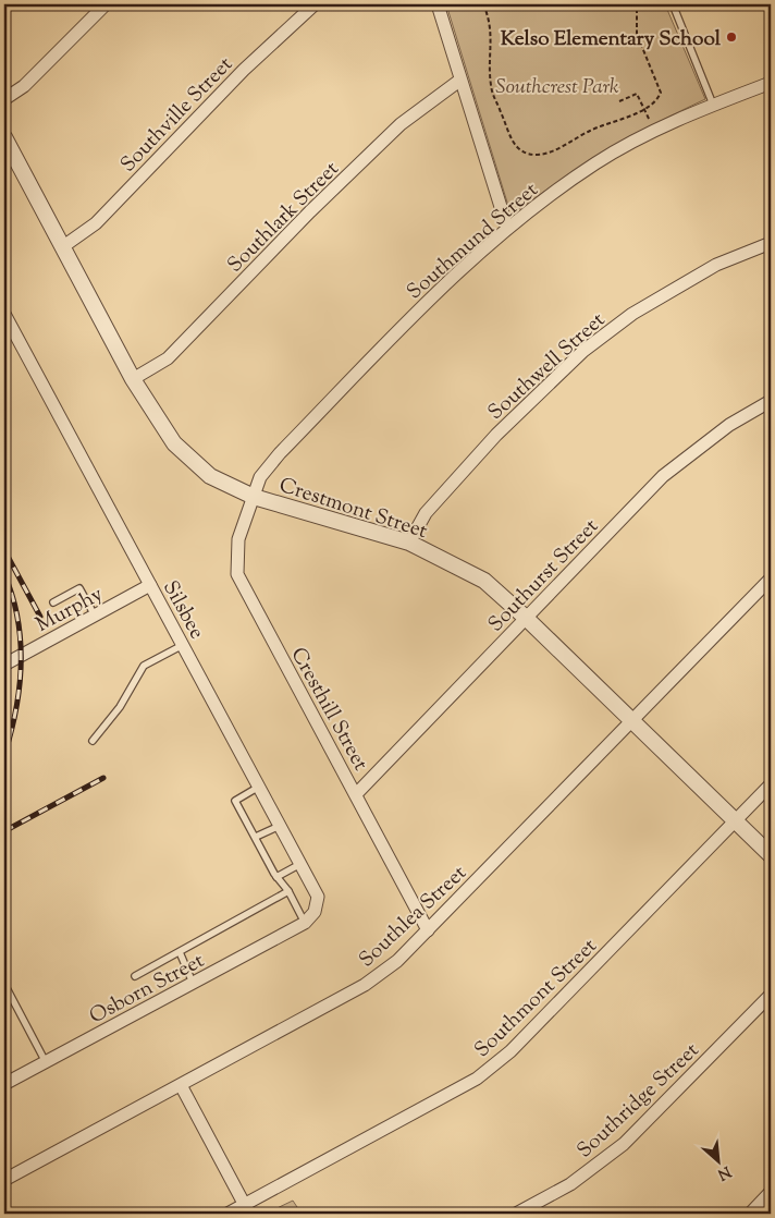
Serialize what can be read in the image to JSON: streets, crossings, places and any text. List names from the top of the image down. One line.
{"streets":{"street":["Southville Street","Southlark Street","Southmund Street","Southwell Street","Crestmont Street","Southurst Street","Murphy","Silsbee","Cresthill Street","Southlea Street","Osborn Street","Southmont Street","Southridge Street"]},"crossings":[["Southville Street","Crestmont Street"],["Southlark Street","Crestmont Street"],["Southmund Street","Crestmont Street"],["Southmund Street","Cresthill Street"],["Southwell Street","Crestmont Street"],["Crestmont Street","Southurst Street"],["Crestmont Street","Cresthill Street"],["Crestmont Street","Southlea Street"],["Crestmont Street","Southmont Street"],["Southurst Street","Cresthill Street"],["Murphy","Silsbee"],["Silsbee","Osborn Street"],["Cresthill Street","Southlea Street"]],"parks":["Southcrest Park"],"places":["Kelso Elementary School"],"north":"bottom right"}
